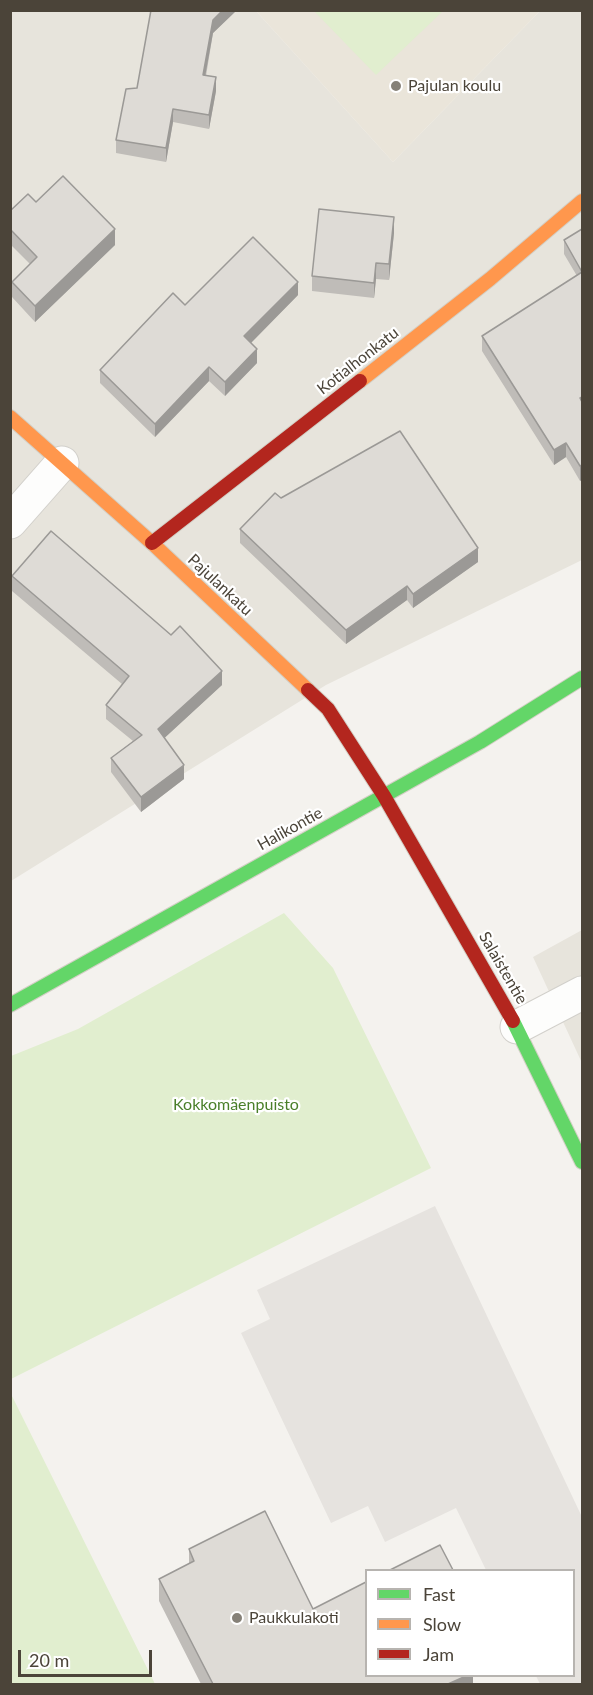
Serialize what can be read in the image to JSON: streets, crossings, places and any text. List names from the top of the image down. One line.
{"streets":{"street":["Kotialhonkatu","Pajulankatu","Halikontie","Salaistentie"]},"crossings":[["Kotialhonkatu","Pajulankatu"],["Pajulankatu","Halikontie"],["Pajulankatu","Salaistentie"],["Halikontie","Salaistentie"]],"parks":["Kokkomäenpuisto"],"places":["Pajulan koulu","Paukkulakoti"],"legend":["Fast","Slow","Jam"],"scale_bar":"20 m"}
